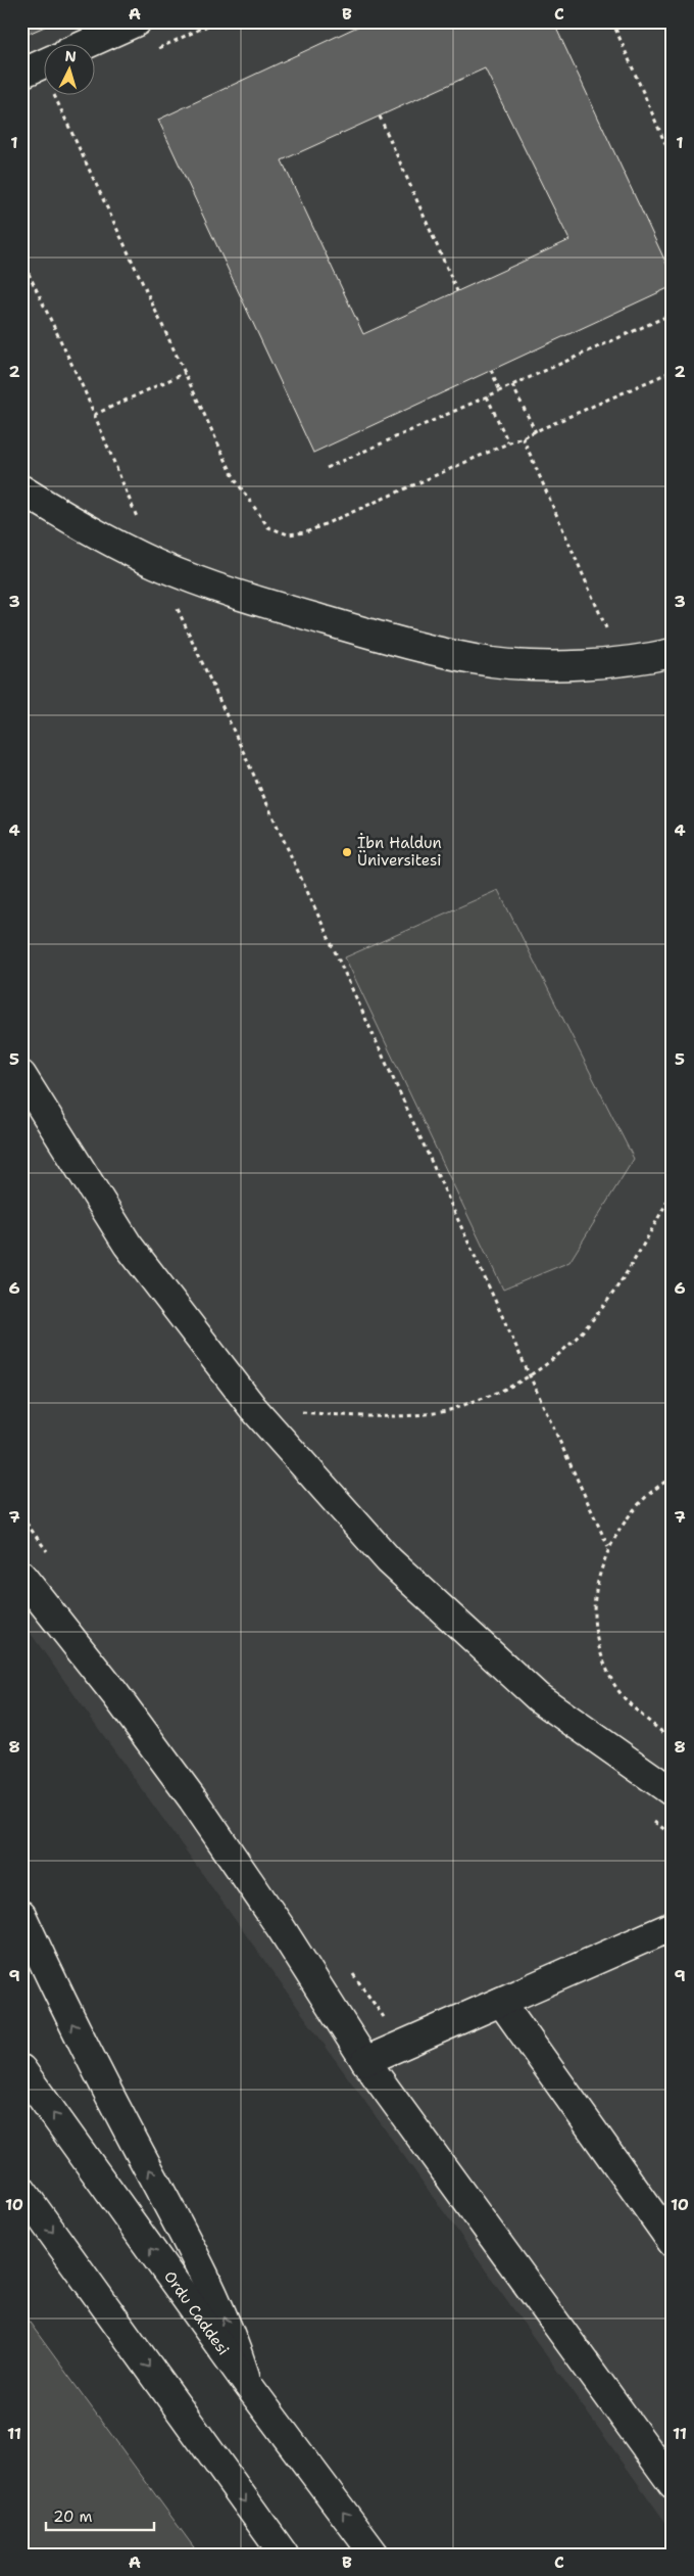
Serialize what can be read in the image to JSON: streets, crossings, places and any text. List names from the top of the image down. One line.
{"streets":{"main road":["Ordu Caddesi"]},"places":["İbn Haldun Üniversitesi"],"scale_bar":"20 m","north":"top","grid":{"columns":["A","B","C"],"rows":["1","2","3","4","5","6","7","8","9","10","11"]}}
